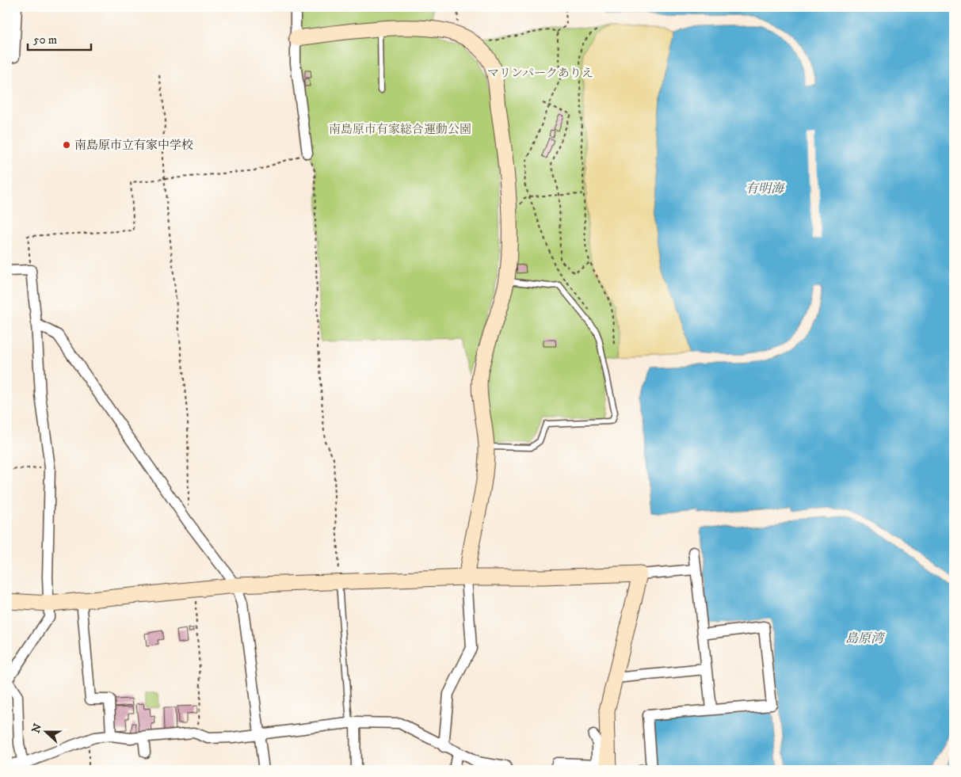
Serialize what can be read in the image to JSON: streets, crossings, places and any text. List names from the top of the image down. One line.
{"water":["有明海","島原湾"],"parks":["マリンパークありえ","南島原市有家総合運動公園"],"places":["南島原市立有家中学校"],"scale_bar":"50 m","north":"left"}
